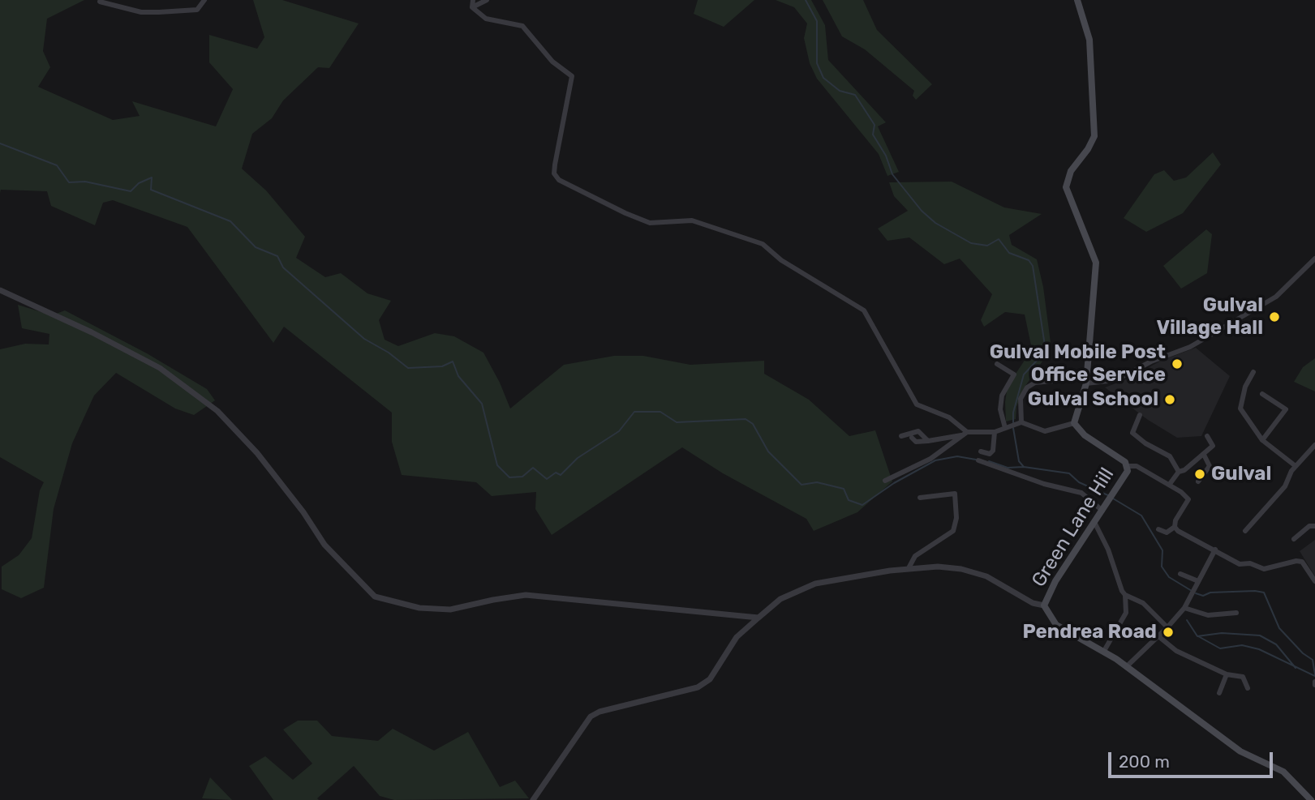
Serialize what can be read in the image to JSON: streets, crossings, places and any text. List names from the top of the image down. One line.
{"streets":{"main road":["Green Lane Hill"]},"places":["Gulval Village Hall","Gulval Mobile Post Office Service","Gulval School","Gulval","Pendrea Road"],"scale_bar":"200 m"}
